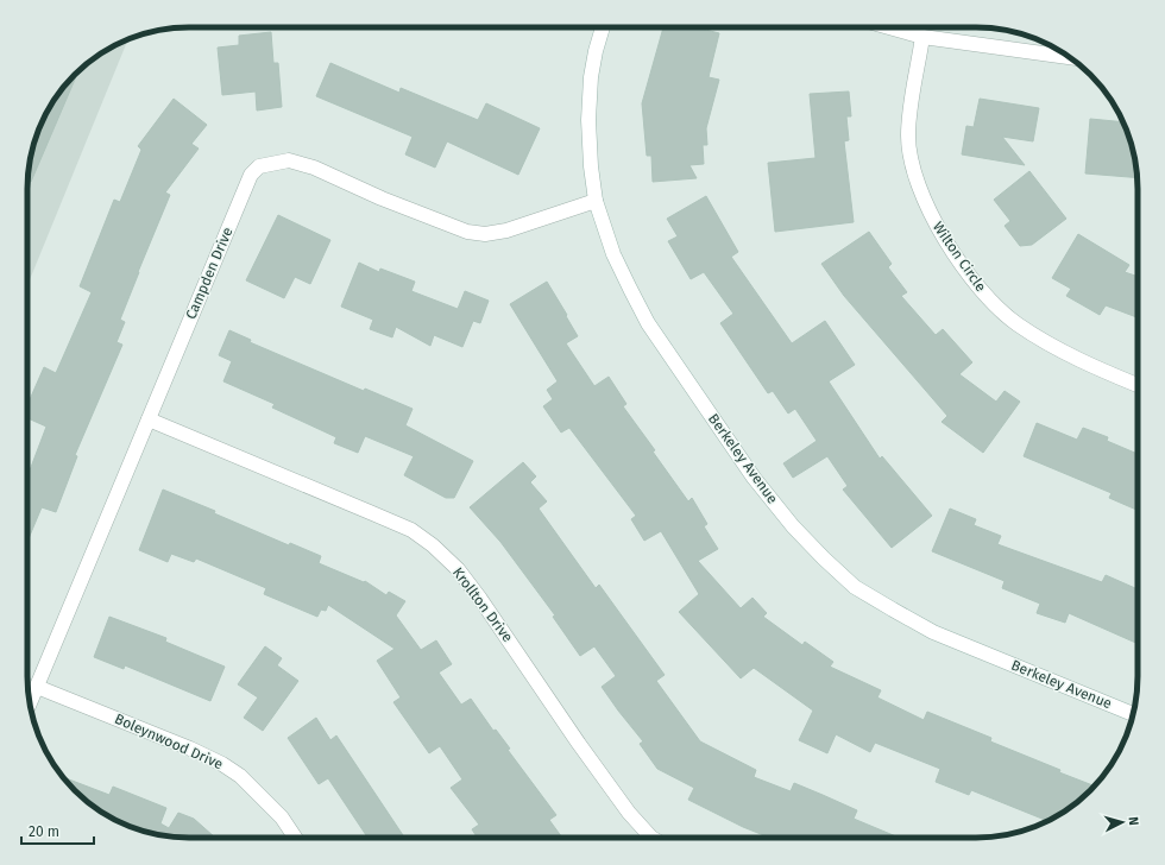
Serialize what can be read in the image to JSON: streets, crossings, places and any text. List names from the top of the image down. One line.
{"streets":{"street":["Wilton Circle","Campden Drive","Berkeley Avenue","Krollton Drive","Boleynwood Drive"]},"crossings":[["Campden Drive","Berkeley Avenue"],["Campden Drive","Krollton Drive"],["Campden Drive","Boleynwood Drive"]],"scale_bar":"20 m","north":"right"}
